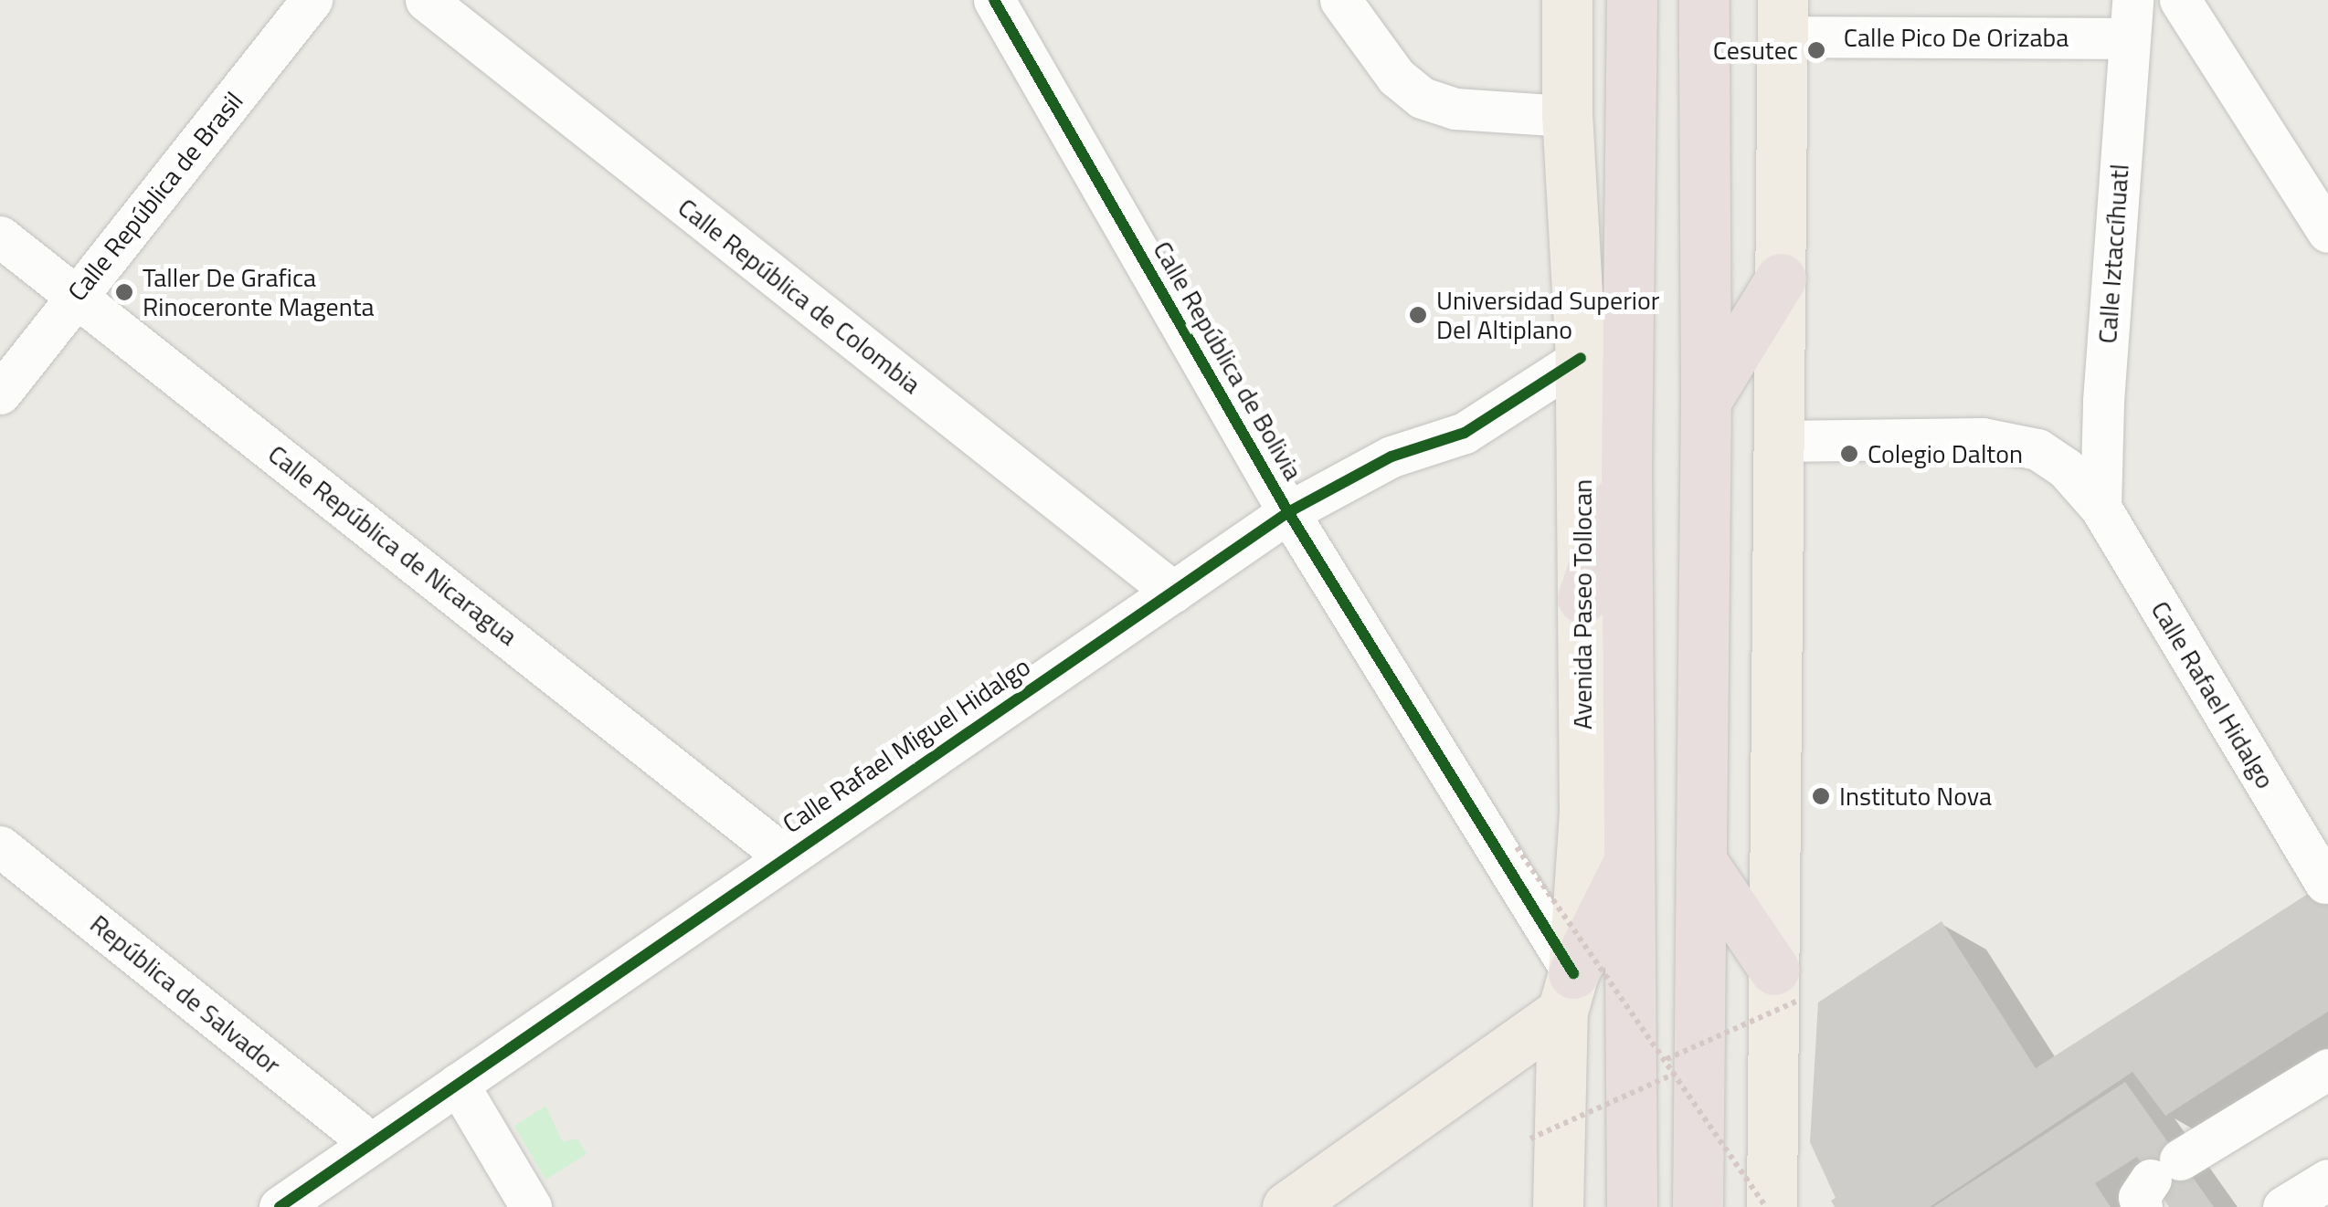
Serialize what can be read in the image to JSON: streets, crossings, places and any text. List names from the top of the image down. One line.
{"streets":{"highway":["Avenida Paseo Tollocan"],"street":["Calle Pico De Orizaba","Calle República de Brasil","Calle Iztaccíhuatl","Calle República de Colombia","Calle República de Bolivia","Calle República de Nicaragua","Calle Rafael Hidalgo","Calle Rafael Miguel Hidalgo","República de Salvador"]},"crossings":[["Calle Pico De Orizaba","Calle Iztaccíhuatl"],["Calle República de Brasil","Calle República de Nicaragua"],["Calle Iztaccíhuatl","Calle Rafael Hidalgo"],["Calle República de Colombia","Calle Rafael Miguel Hidalgo"],["Calle República de Bolivia","Avenida Paseo Tollocan"],["Calle República de Bolivia","Calle Rafael Miguel Hidalgo"],["Calle República de Nicaragua","Calle Rafael Miguel Hidalgo"],["Avenida Paseo Tollocan","Calle Rafael Miguel Hidalgo"],["Calle Rafael Miguel Hidalgo","República de Salvador"]],"places":["Cesutec","Taller De Grafica Rinoceronte Magenta","Universidad Superior Del Altiplano","Colegio Dalton","Instituto Nova"]}
